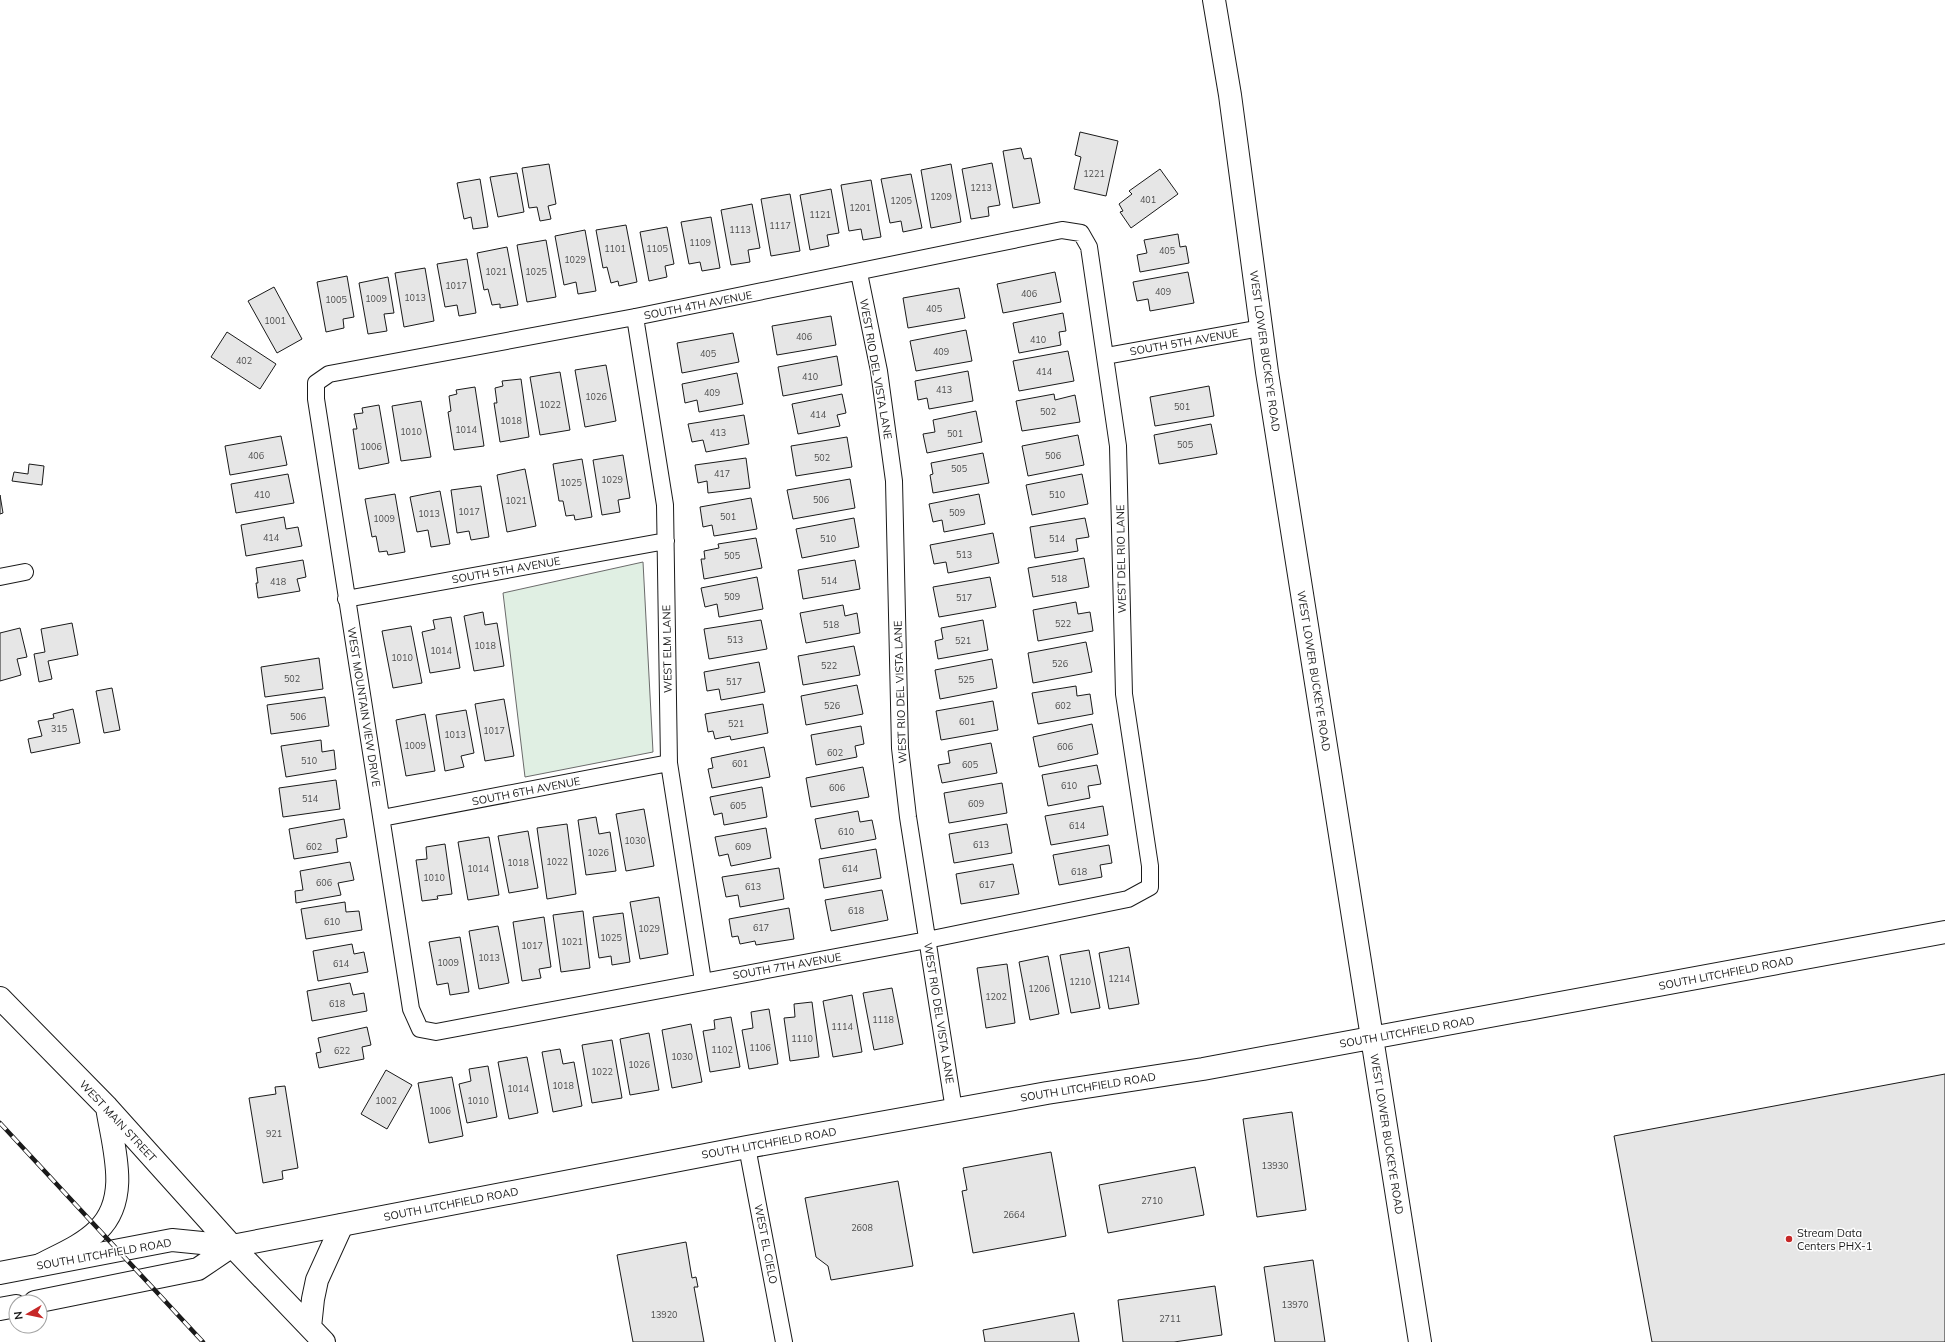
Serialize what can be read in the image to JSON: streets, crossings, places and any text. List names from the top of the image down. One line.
{"streets":{"main road":["WEST LOWER BUCKEYE ROAD","SOUTH LITCHFIELD ROAD","WEST MAIN STREET"],"street":["SOUTH 4TH AVENUE","SOUTH 5TH AVENUE","WEST RIO DEL VISTA LANE","WEST DEL RIO LANE","WEST ELM LANE","WEST MOUNTAIN VIEW DRIVE","SOUTH 6TH AVENUE","SOUTH 7TH AVENUE","WEST EL CIELO"]},"crossings":[["SOUTH 4TH AVENUE","WEST RIO DEL VISTA LANE"],["SOUTH 4TH AVENUE","WEST DEL RIO LANE"],["SOUTH 4TH AVENUE","WEST ELM LANE"],["SOUTH 4TH AVENUE","WEST MOUNTAIN VIEW DRIVE"],["SOUTH 5TH AVENUE","WEST LOWER BUCKEYE ROAD"],["SOUTH 5TH AVENUE","WEST DEL RIO LANE"],["SOUTH 5TH AVENUE","WEST ELM LANE"],["SOUTH 5TH AVENUE","WEST MOUNTAIN VIEW DRIVE"],["WEST LOWER BUCKEYE ROAD","SOUTH LITCHFIELD ROAD"],["WEST RIO DEL VISTA LANE","SOUTH 7TH AVENUE"],["WEST RIO DEL VISTA LANE","SOUTH LITCHFIELD ROAD"],["WEST DEL RIO LANE","SOUTH 7TH AVENUE"],["WEST ELM LANE","SOUTH 6TH AVENUE"],["WEST ELM LANE","SOUTH 7TH AVENUE"],["WEST MOUNTAIN VIEW DRIVE","SOUTH 6TH AVENUE"],["WEST MOUNTAIN VIEW DRIVE","SOUTH 7TH AVENUE"],["SOUTH LITCHFIELD ROAD","WEST MAIN STREET"],["SOUTH LITCHFIELD ROAD","WEST EL CIELO"]],"places":["Stream Data Centers PHX-1"],"house_numbers":["1221","1213","1209","401","1205","1201","1121","1117","1113","1109","1101","1105","405","1029","1021","1025","1017","409","406","1013","1009","1005","405","1001","406","410","409","405","402","414","410","413","409","1026","1022","501","502","414","1018","1014","1010","413","501","505","1006","406","506","502","505","417","1029","1025","410","510","506","1021","1017","509","1013","501","1009","414","510","514","513","505","518","514","418","509","517","522","518","513","521","1018","1014","1010","526","522","502","525","517","526","602","506","601","521","315","1017","1013","1009","606","602","510","601","605","610","606","514","609","605","614","610","1030","613","602","609","1026","1022","1018","1014","614","618","1010","606","617","613","618","610","617","1029","1025","1021","1017","1013","1009","614","1214","1210","1206","1202","618","1118","1114","1110","1106","1102","622","1030","1026","1022","1018","1014","1002","1010","1006","921","13930","2710","2664","2608","13970","13920","2711"],"north":"left"}
